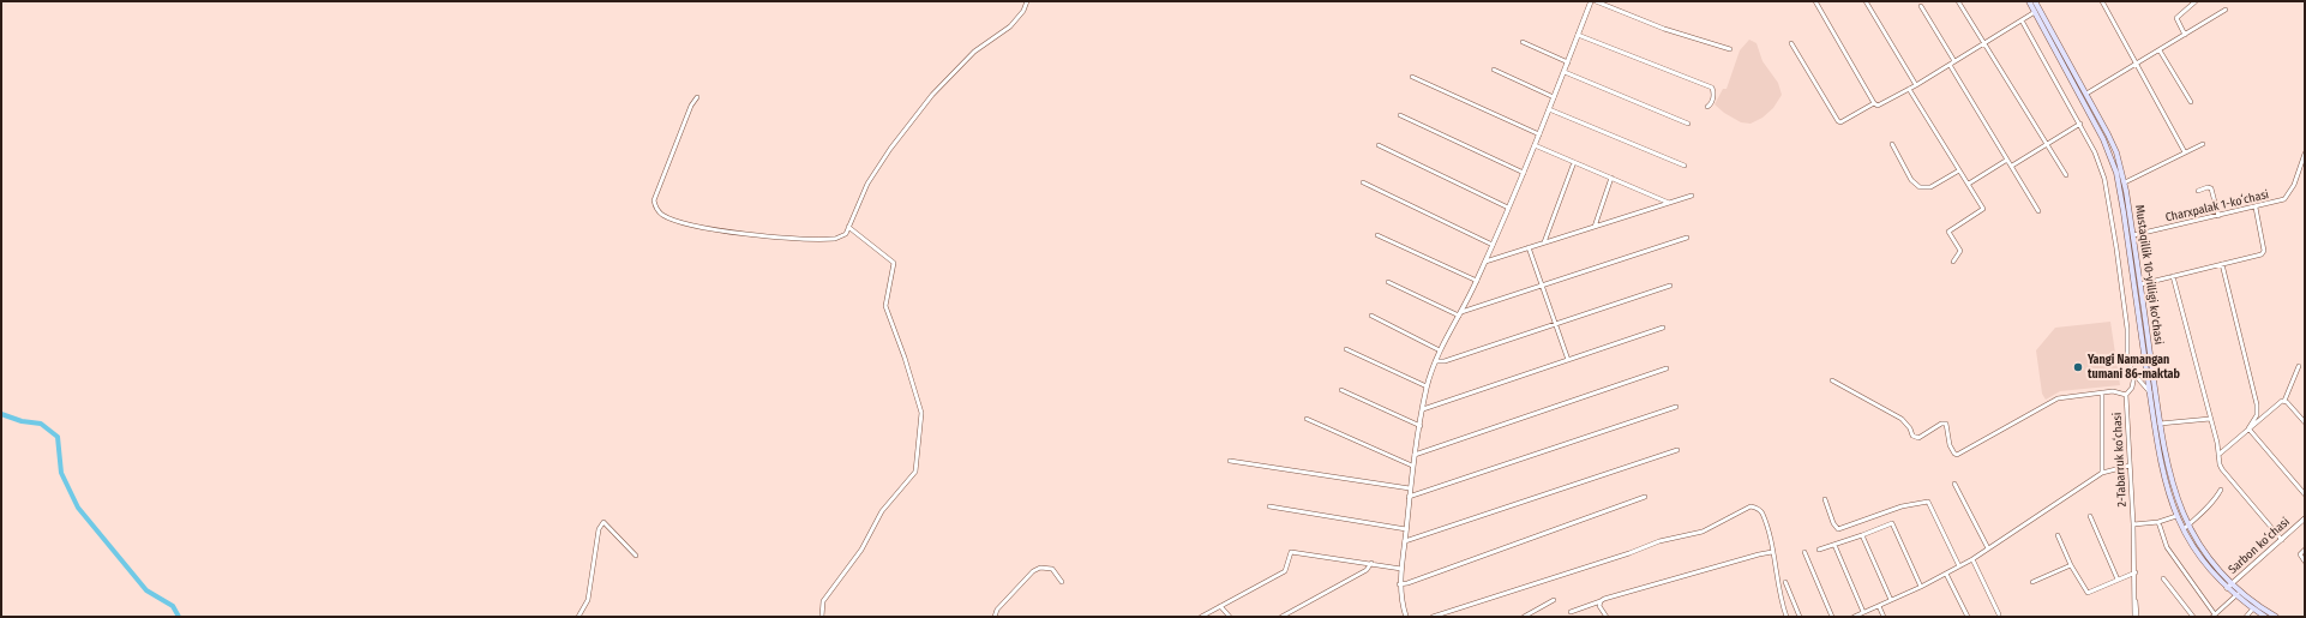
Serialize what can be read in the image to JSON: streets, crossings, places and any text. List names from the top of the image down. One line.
{"streets":{"main road":["Mustaqillik 10-yilligi ko'chasi"],"street":["Charxpalak 1-koʻchasi","2-Tabarruk koʻchasi","Sarbon koʻchasi"]},"crossings":[["Charxpalak 1-koʻchasi","Mustaqillik 10-yilligi ko'chasi"],["Mustaqillik 10-yilligi ko'chasi","Sarbon koʻchasi"]],"places":["Yangi Namangan tumani 86-maktab"]}
